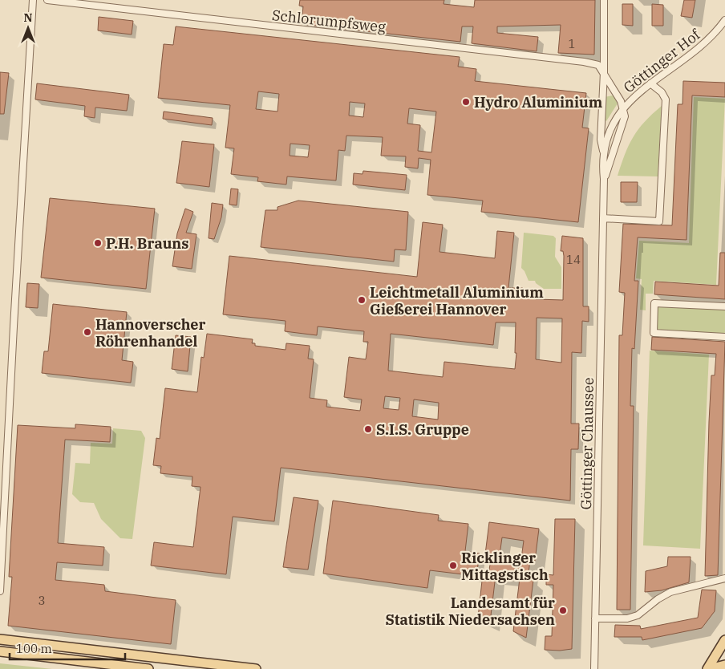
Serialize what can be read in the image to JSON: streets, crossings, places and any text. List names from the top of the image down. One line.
{"streets":{"street":["Schlorumpfsweg","Göttinger Hof","Göttinger Chaussee"]},"crossings":[["Schlorumpfsweg","Göttinger Hof"],["Schlorumpfsweg","Göttinger Chaussee"],["Göttinger Hof","Göttinger Chaussee"]],"places":["Hydro Aluminium","P.H. Brauns","Leichtmetall Aluminium Gießerei Hannover","Hannoverscher Röhrenhandel","S.I.S. Gruppe","Ricklinger Mittagstisch","Landesamt für Statistik Niedersachsen"],"house_numbers":["1","14","3"],"scale_bar":"100 m","north":"top"}
